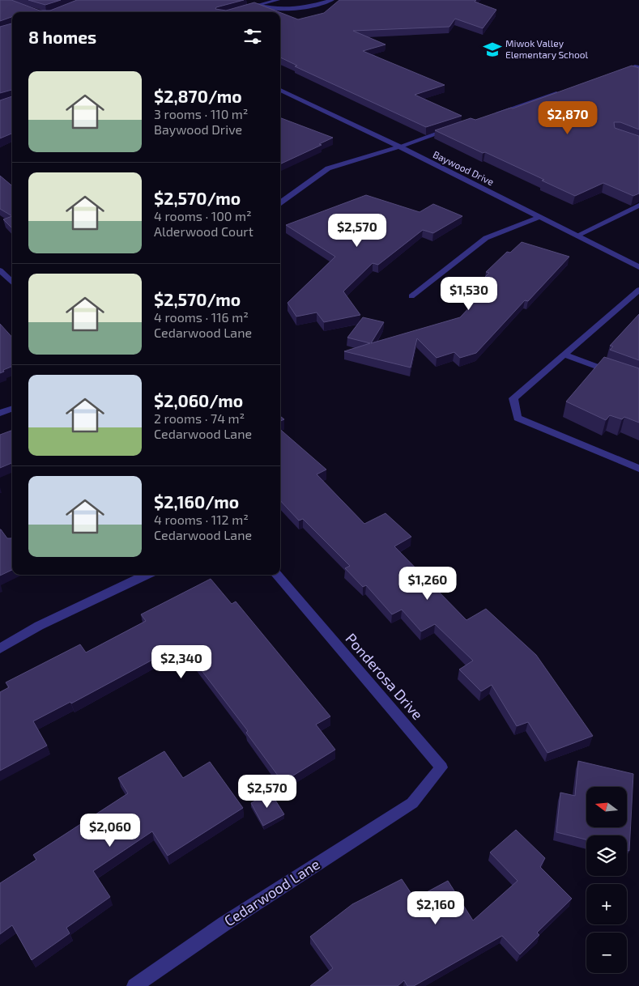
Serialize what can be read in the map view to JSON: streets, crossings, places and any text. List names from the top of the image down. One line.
{"streets":{"street":["Baywood Drive","Ponderosa Drive","Cedarwood Lane"]},"crossings":[["Ponderosa Drive","Cedarwood Lane"]],"places":{"school or university":["Miwok Valley Elementary School"]},"north":"left","page":{"heading":"8 homes","list":[{"name":"$2,870/mo","note":"3 rooms · 110 m² · Baywood Drive"},{"name":"$2,570/mo","note":"4 rooms · 100 m² · Alderwood Court"},{"name":"$2,570/mo","note":"4 rooms · 116 m² · Cedarwood Lane"},{"name":"$2,060/mo","note":"2 rooms · 74 m² · Cedarwood Lane"},{"name":"$2,160/mo","note":"4 rooms · 112 m² · Cedarwood Lane"}],"price":["$2,870","$2,570","$1,530","$1,260","$2,340","$2,570","$2,060","$2,160"],"map_buttons":["+","−"]}}
